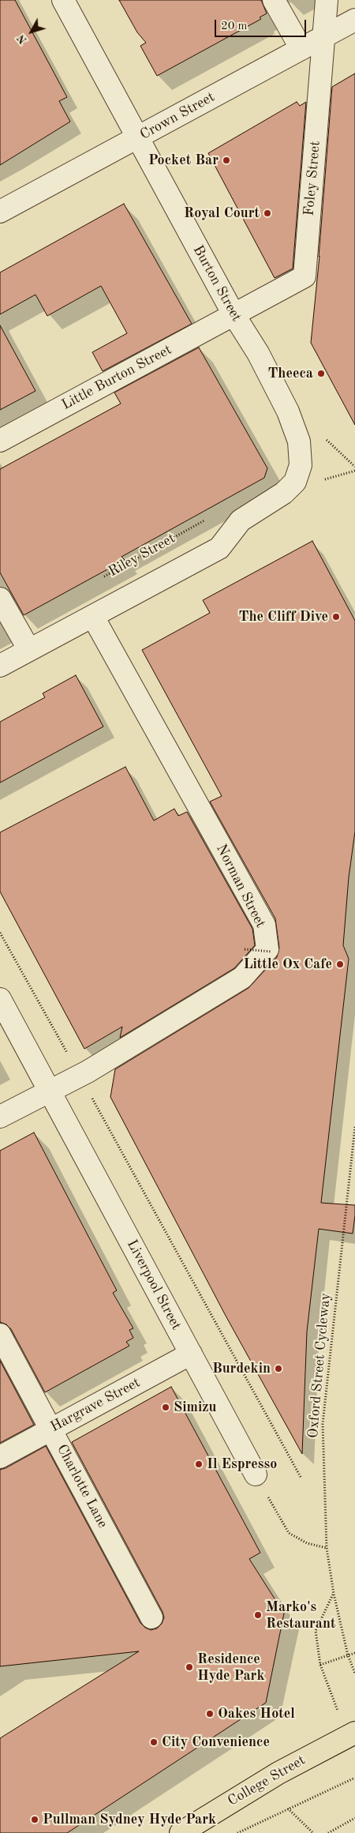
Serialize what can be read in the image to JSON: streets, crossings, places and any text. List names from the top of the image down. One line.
{"streets":{"main road":["College Street"],"street":["Crown Street","Foley Street","Burton Street","Little Burton Street","Norman Street","Liverpool Street","Hargrave Street","Charlotte Lane"],"path":["Riley Street","Oxford Street Cycleway"]},"crossings":[["Crown Street","Foley Street"],["Crown Street","Burton Street"],["Foley Street","Burton Street"],["Foley Street","Little Burton Street"],["Burton Street","Little Burton Street"],["Burton Street","Norman Street"],["Norman Street","Liverpool Street"],["Liverpool Street","Hargrave Street"],["Hargrave Street","Charlotte Lane"]],"places":["Pocket Bar","Royal Court","Theeca","The Cliff Dive","Little Ox Cafe","Burdekin","Simizu","Il Espresso","Marko's Restaurant","Residence Hyde Park","Oakes Hotel","City Convenience","Pullman Sydney Hyde Park"],"scale_bar":"20 m","north":"bottom left"}
